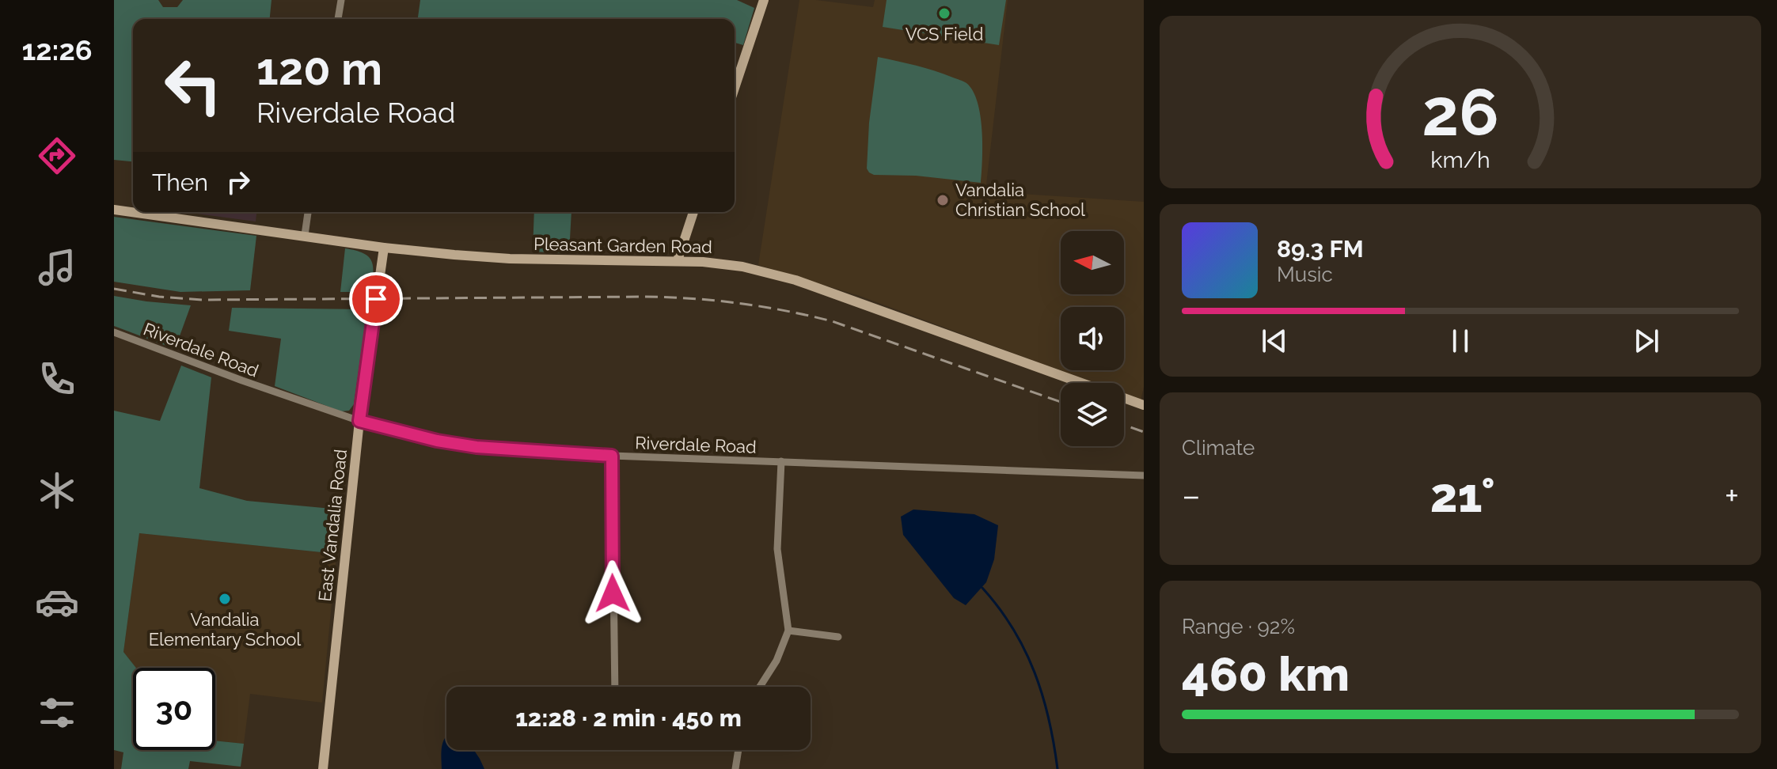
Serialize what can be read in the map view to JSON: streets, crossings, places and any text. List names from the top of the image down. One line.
{"streets":{"main road":["Pleasant Garden Road","East Vandalia Road"],"street":["Riverdale Road"]},"crossings":[["Pleasant Garden Road","East Vandalia Road"],["Riverdale Road","East Vandalia Road"]],"places":["VCS Field","Vandalia Christian School","Vandalia Elementary School"],"north":"left","page":{"tabs":"12:26","turn":["120 m","Riverdale Road"],"then":"Then","song":["89.3 FM","Music"],"tile":["Climate",["Range · 92%","460 km"]],"heat":["−","21°","+"],"limit":"30","trip":"12:28 · 2 min · 450 m","gauge":["26","km/h"]}}
